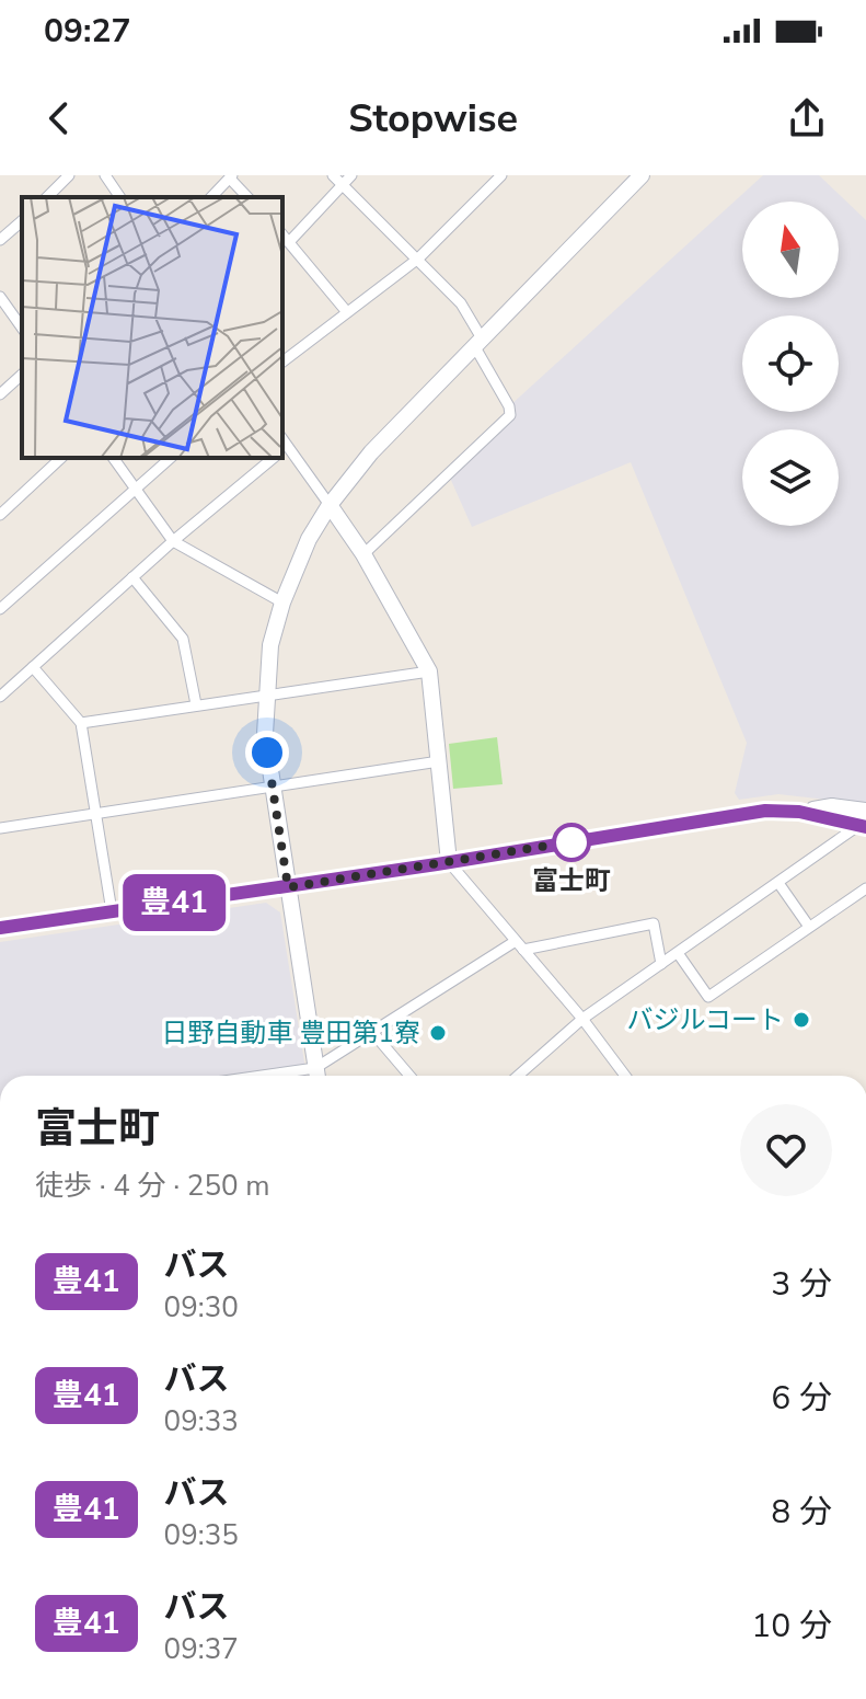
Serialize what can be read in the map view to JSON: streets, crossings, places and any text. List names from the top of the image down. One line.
{"places":["富士町","バジルコート","日野自動車 豊田第1寮"],"lines":["bus line 豊41"],"north":"top","page":{"status":"09:27","header":"Stopwise","on_map":"豊41","heading":["富士町","徒歩 · 4 分 · 250 m"],"list":[{"mark":"豊41","name":"バス","note":"09:30","value":"3 分"},{"mark":"豊41","name":"バス","note":"09:33","value":"6 分"},{"mark":"豊41","name":"バス","note":"09:35","value":"8 分"},{"mark":"豊41","name":"バス","note":"09:37","value":"10 分"}]}}
